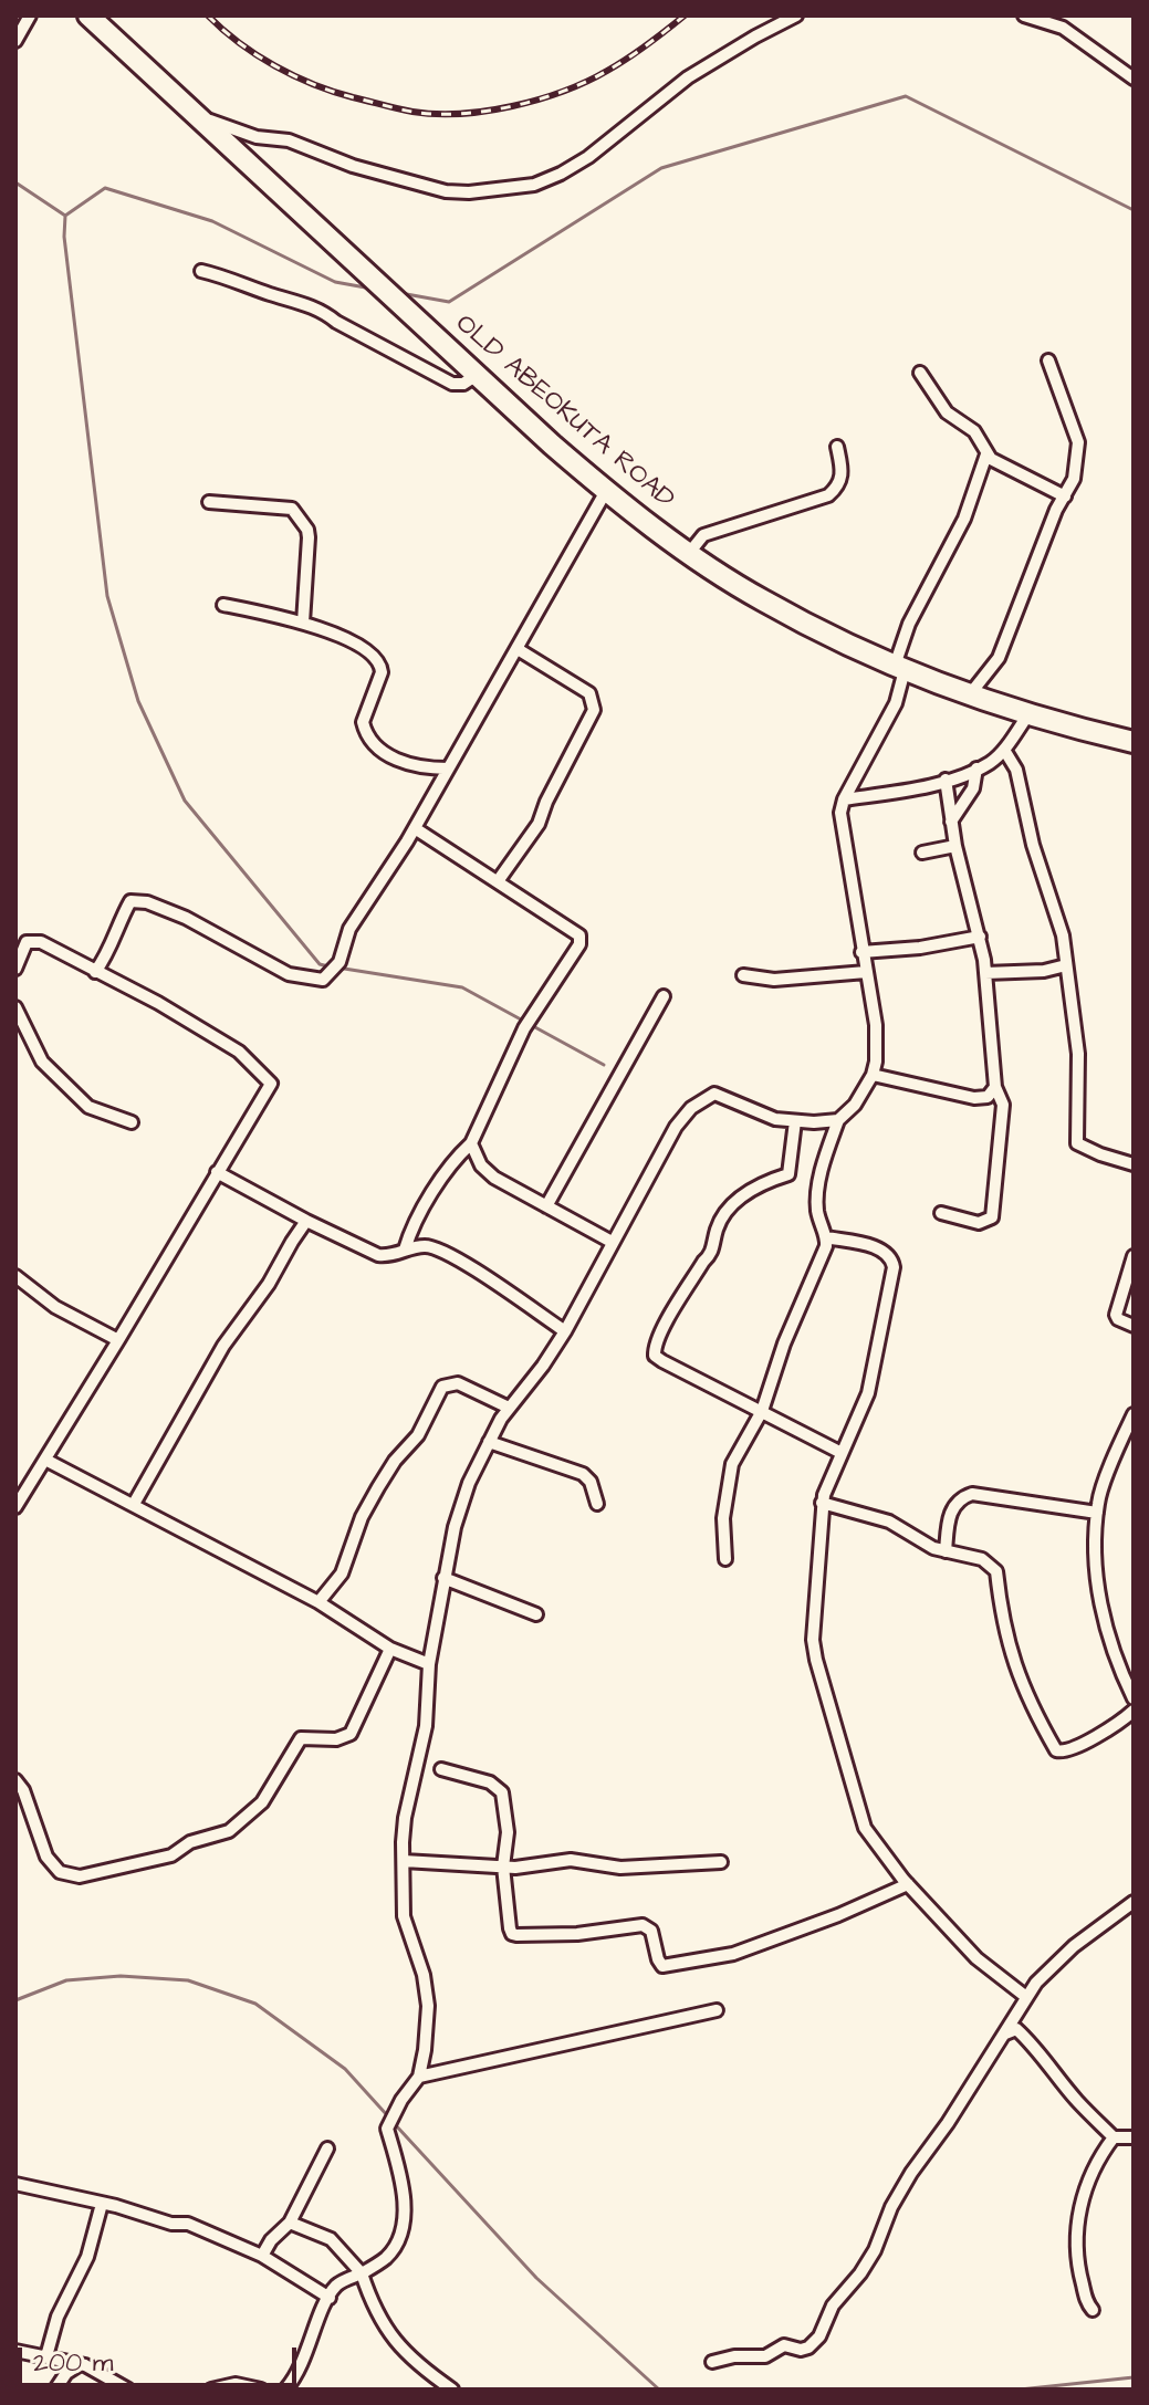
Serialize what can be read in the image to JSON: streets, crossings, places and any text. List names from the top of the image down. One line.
{"streets":{"highway":["OLD ABEOKUTA ROAD"]},"scale_bar":"200 m"}
